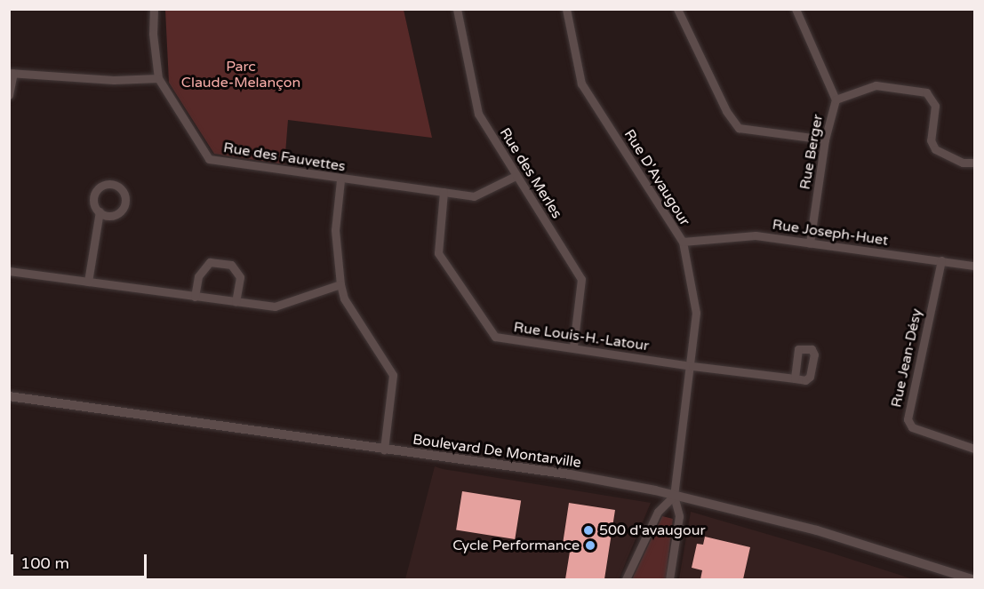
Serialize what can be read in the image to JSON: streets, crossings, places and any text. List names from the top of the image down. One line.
{"streets":{"street":["Rue Berger","Rue des Fauvettes","Rue des Merles","Rue D'Avaugour","Rue Joseph-Huet","Rue Louis-H.-Latour","Rue Jean-Désy","Boulevard De Montarville"]},"crossings":[["Rue Berger","Rue Joseph-Huet"],["Rue des Fauvettes","Rue des Merles"],["Rue des Fauvettes","Rue Louis-H.-Latour"],["Rue des Merles","Rue Louis-H.-Latour"],["Rue D'Avaugour","Rue Joseph-Huet"],["Rue D'Avaugour","Rue Louis-H.-Latour"],["Rue D'Avaugour","Boulevard De Montarville"],["Rue Joseph-Huet","Rue Jean-Désy"]],"parks":["Parc Claude-Melançon"],"places":["500 d'avaugour","Cycle Performance"],"scale_bar":"100 m"}
